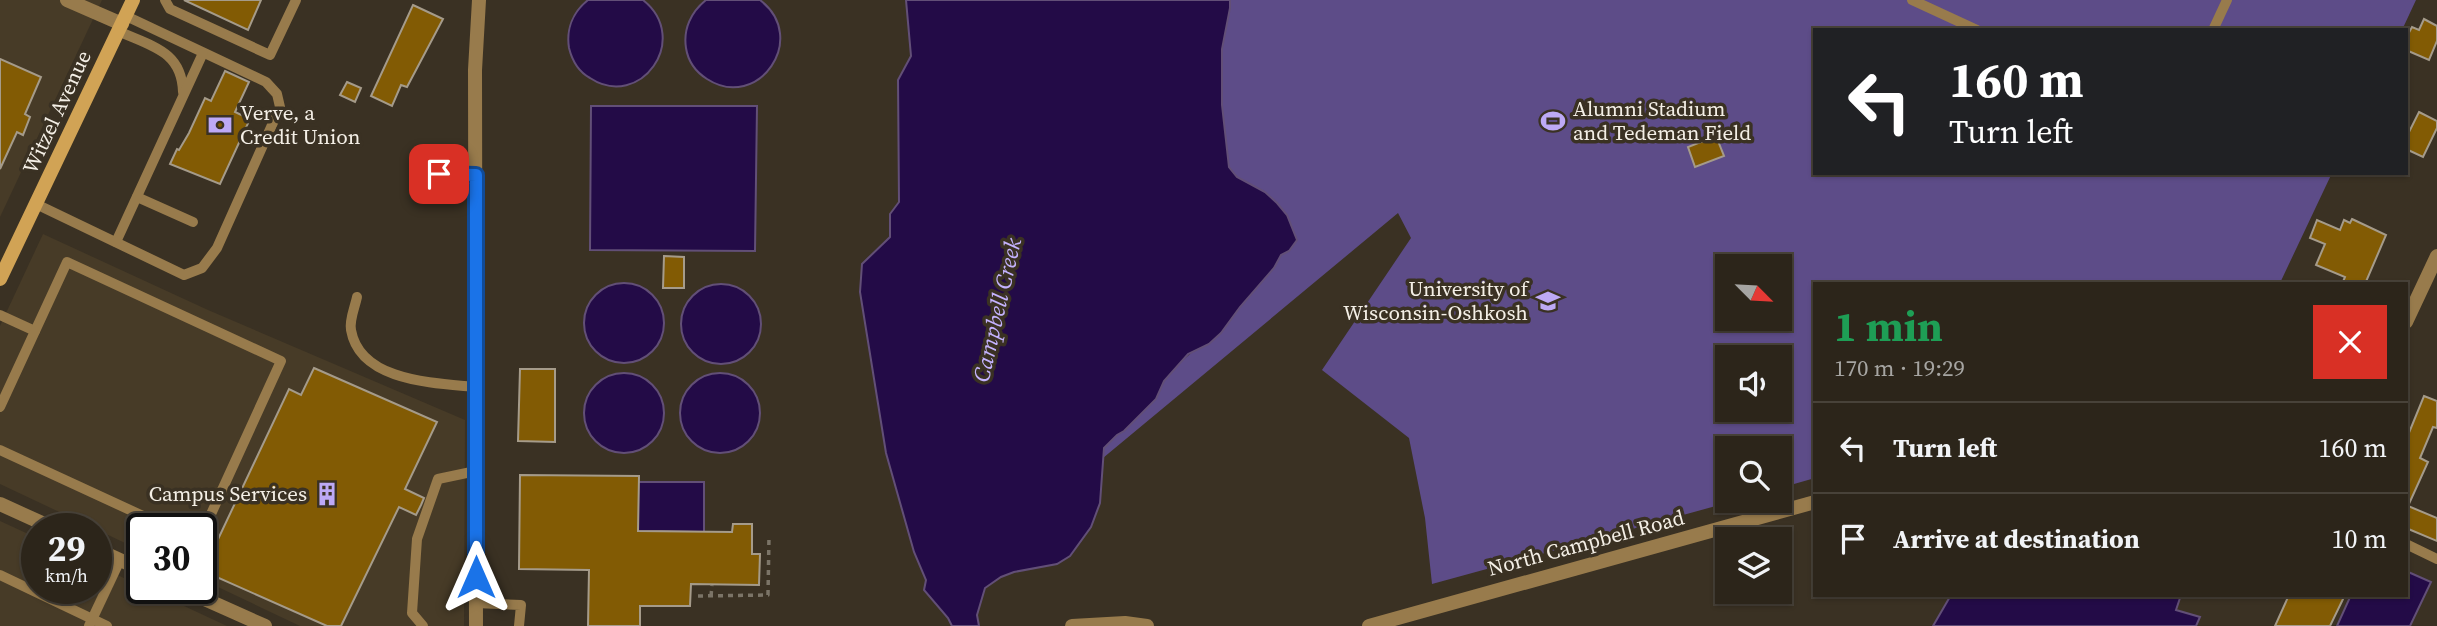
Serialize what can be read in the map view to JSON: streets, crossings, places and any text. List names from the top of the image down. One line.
{"streets":{"main road":["Witzel Avenue"],"street":["North Campbell Road"]},"water":["Campbell Creek"],"places":{"sports":["Alumni Stadium and Tedeman Field"],"bank":["Verve, a Credit Union"],"school or university":["University of Wisconsin-Oshkosh"],"building":["Campus Services"]},"north":"bottom right","page":{"turn":["160 m","Turn left"],"heading":["1 min","170 m · 19:29"],"list":[{"name":"Turn left","value":"160 m"},{"name":"Arrive at destination","value":"10 m"}],"speed":"29 km/h","limit":"30"}}
